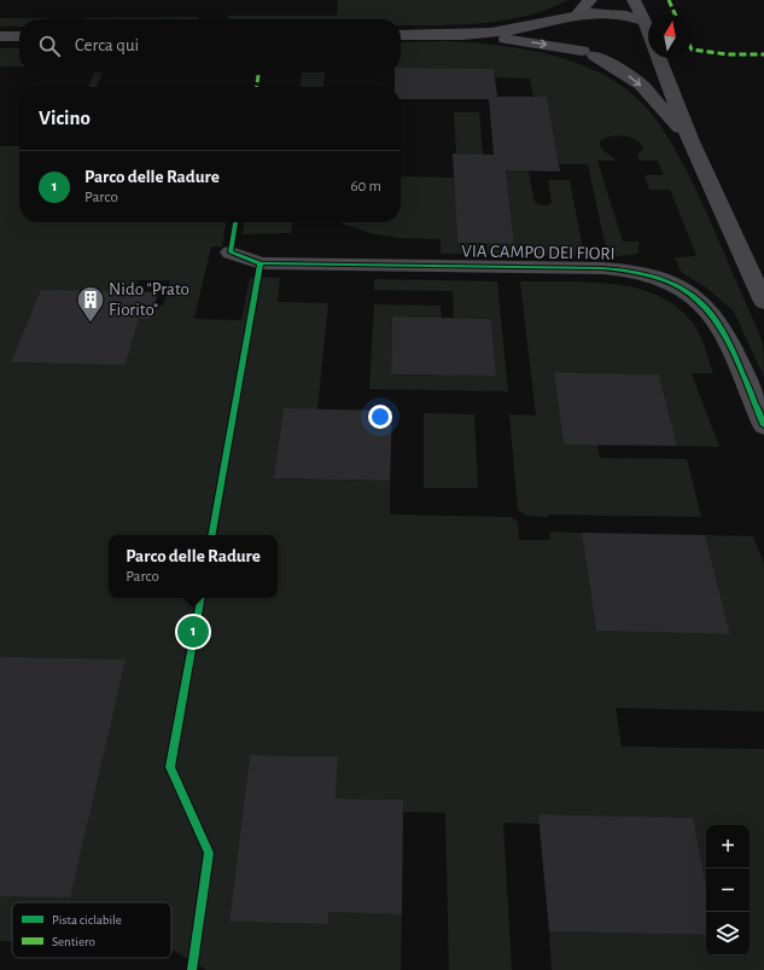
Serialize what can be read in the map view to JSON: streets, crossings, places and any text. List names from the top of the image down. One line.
{"streets":{"street":["VIA CAMPO DEI FIORI"]},"places":{"building":["Nido \"Prato Fiorito\""]},"legend":["Pista ciclabile","Sentiero"],"north":"top","page":{"search":"Cerca qui","heading":"Vicino","list":[{"mark":"1","name":"Parco delle Radure","note":"Parco","value":"60 m"}],"popup":["Parco delle Radure","Parco"],"pins":"1","map_buttons":["+","−"]}}
